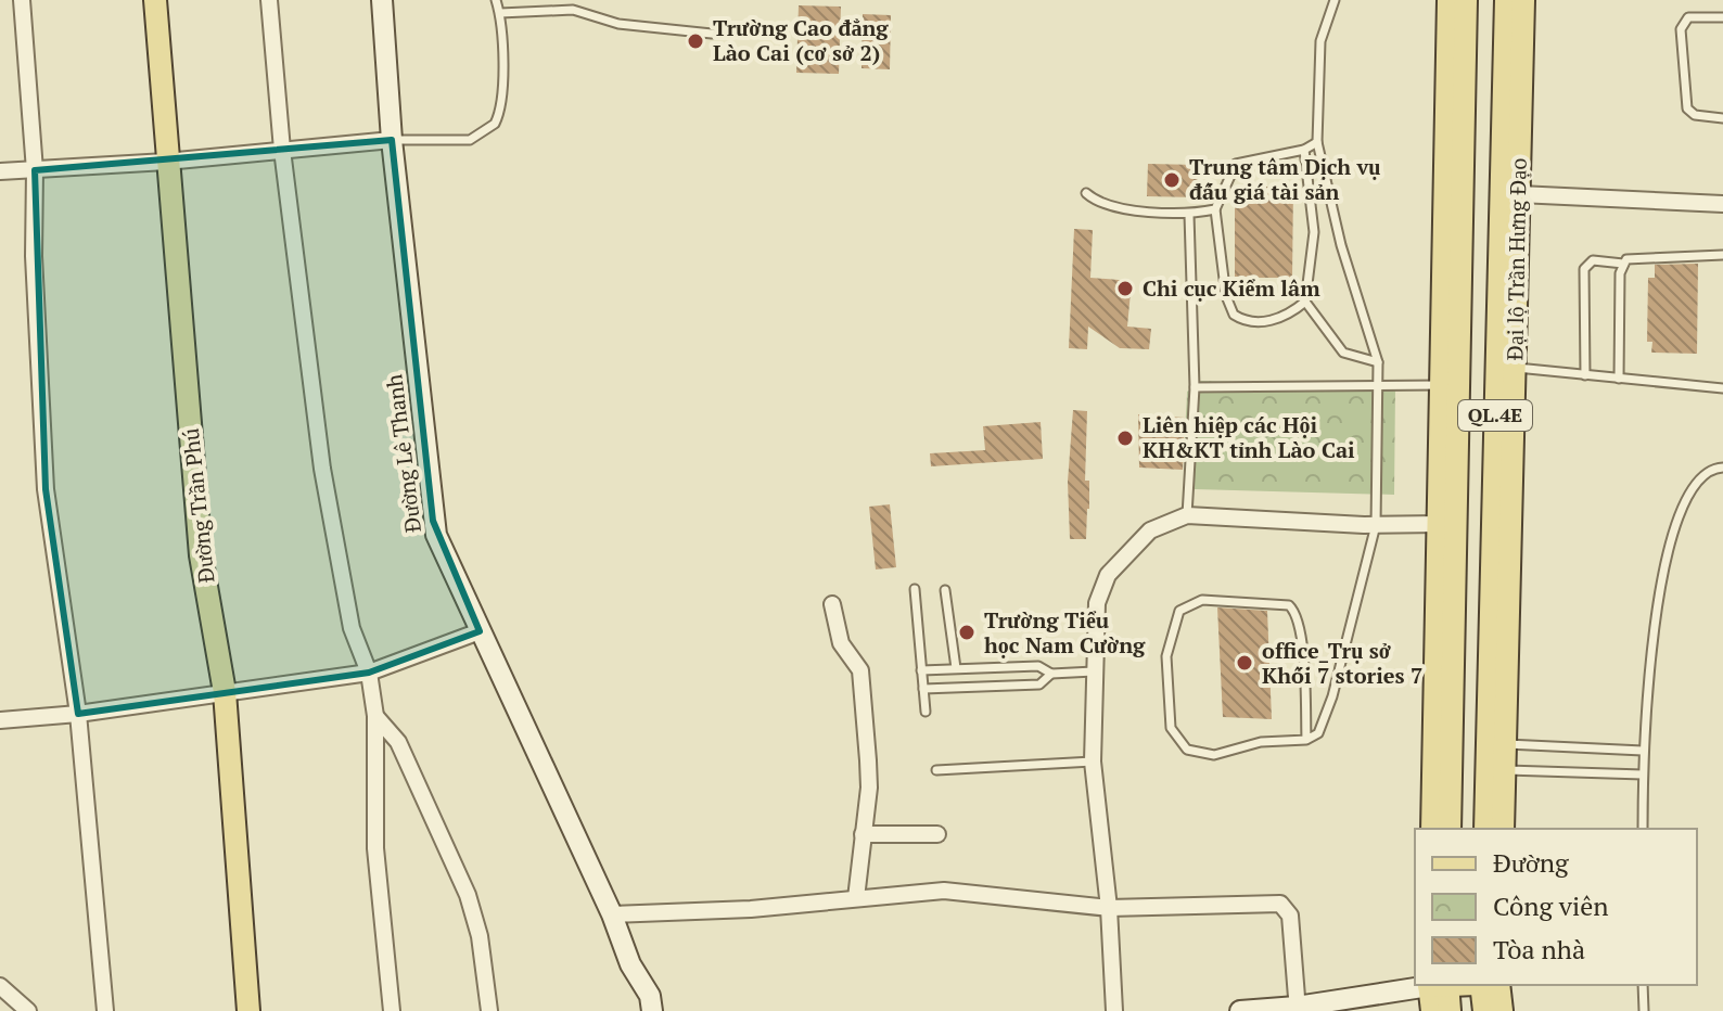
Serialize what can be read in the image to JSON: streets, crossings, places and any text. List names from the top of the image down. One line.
{"streets":{"main road":["Đại lộ Trần Hưng Đạo","QL.4E","Đường Trần Phú"],"street":["Đường Lê Thanh"]},"places":["Trường Cao đẳng Lào Cai (cơ sở 2)","Trung tâm Dịch vụ đấu giá tài sản","Chi cục Kiểm lâm","Liên hiệp các Hội KH&KT tỉnh Lào Cai","Trường Tiểu học Nam Cường","office_Trụ sở Khối 7 stories 7"],"legend":["Đường","Công viên","Tòa nhà"]}
